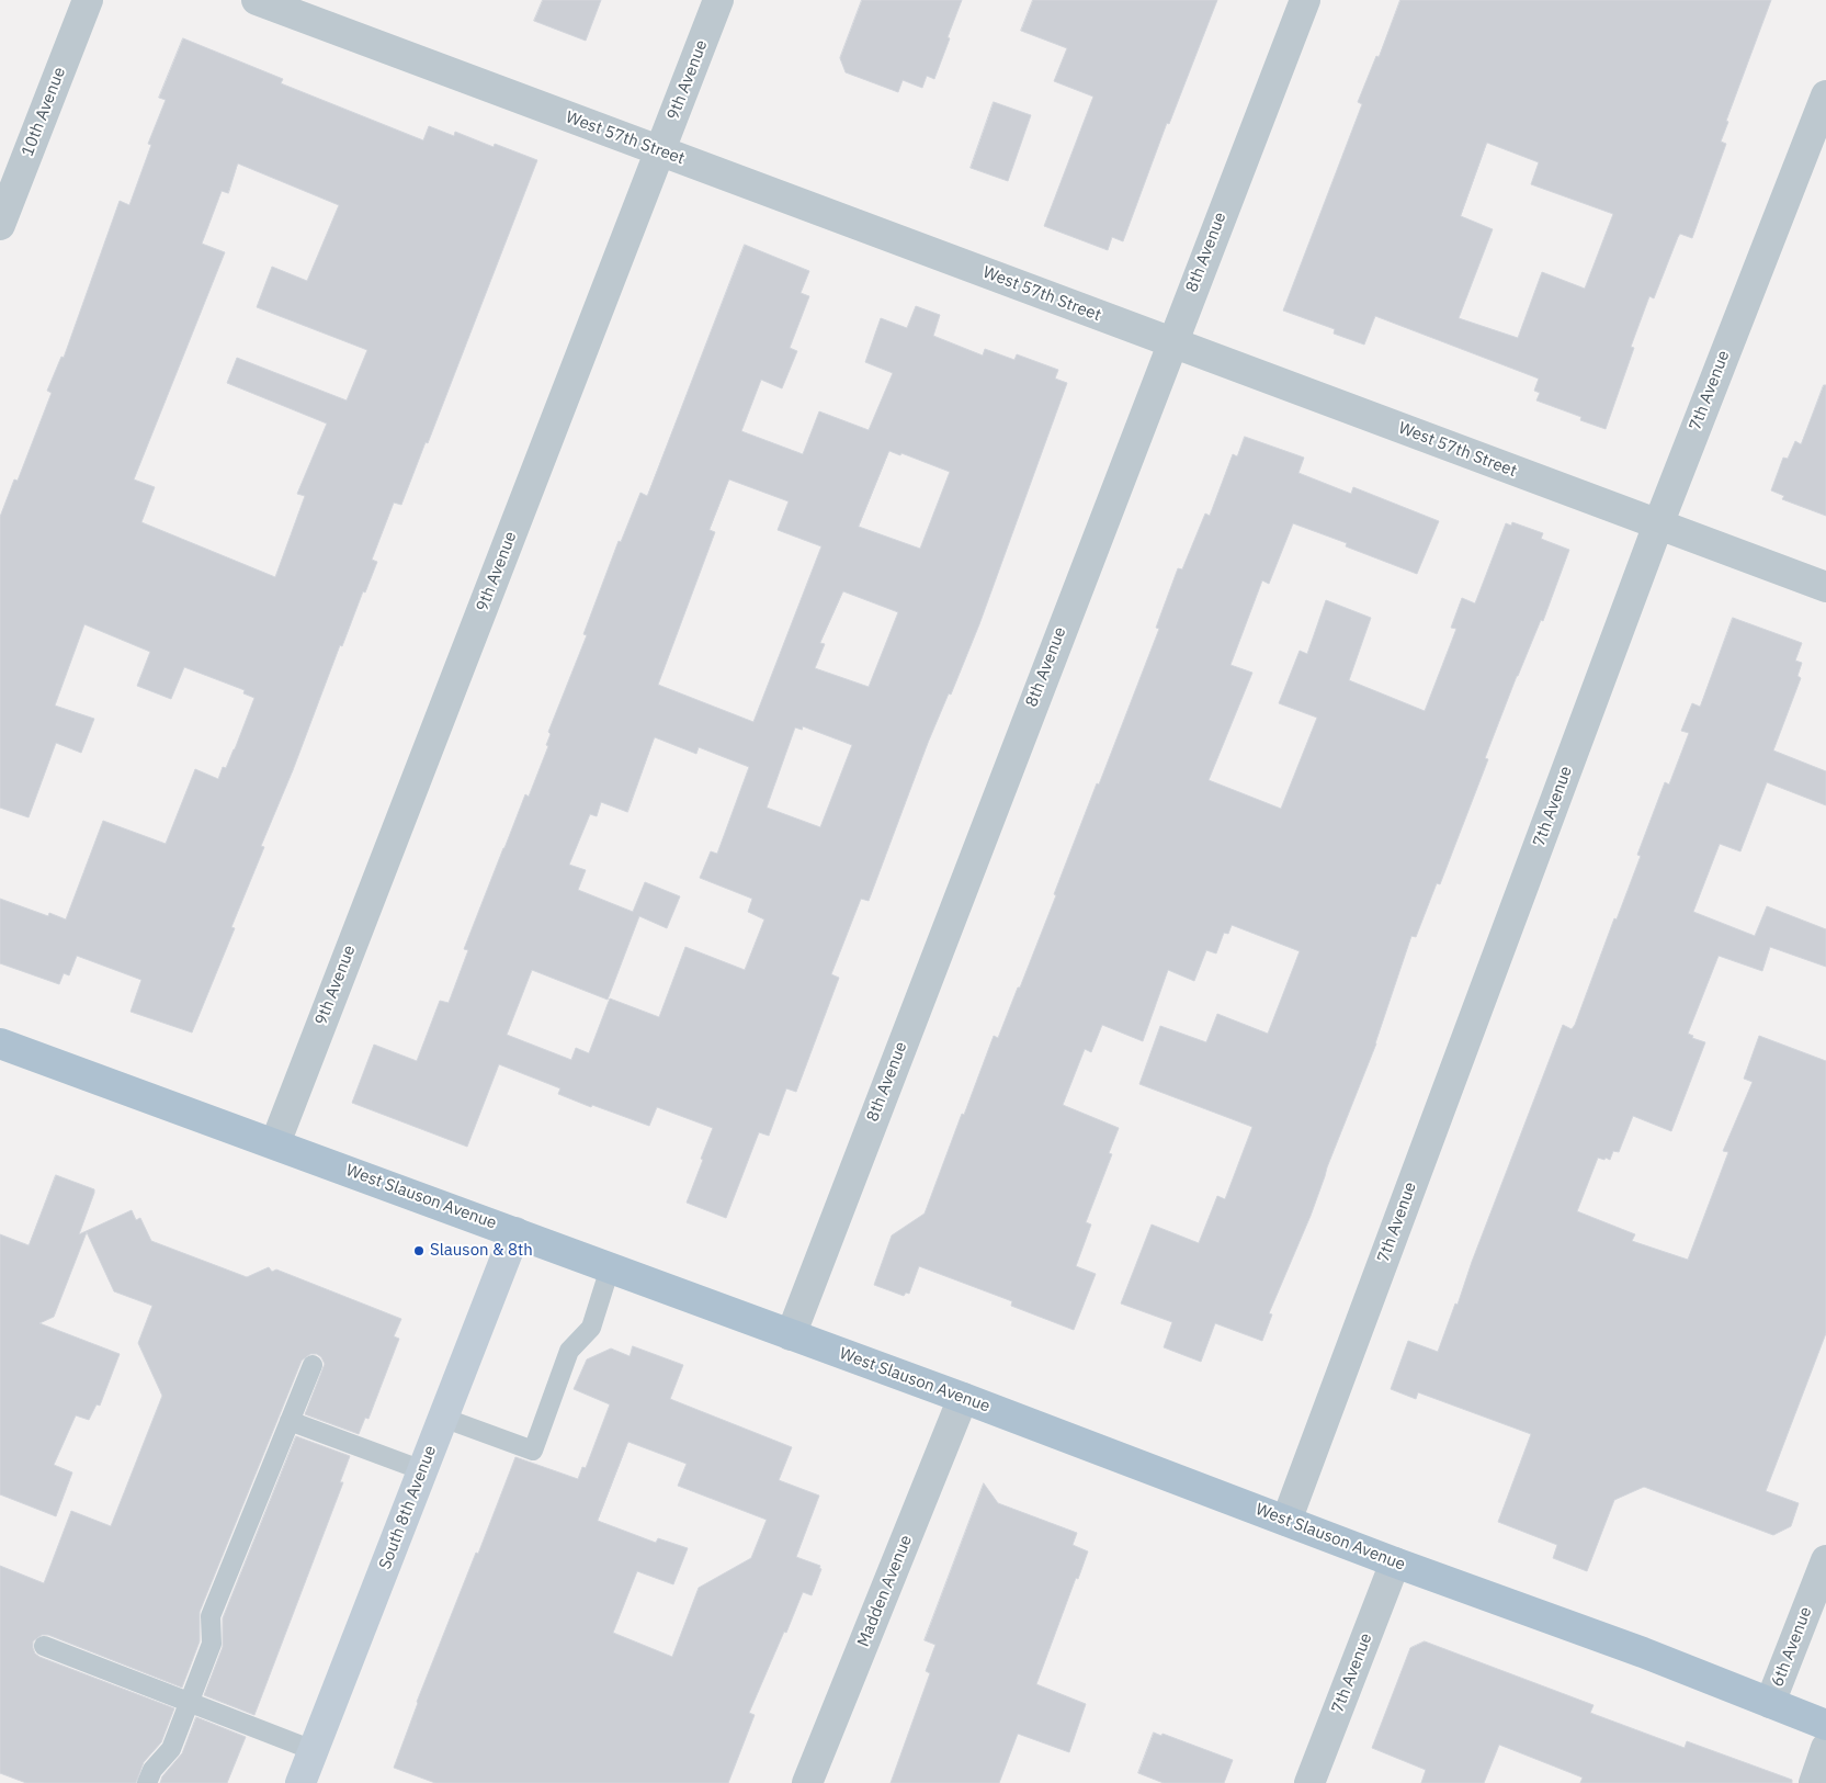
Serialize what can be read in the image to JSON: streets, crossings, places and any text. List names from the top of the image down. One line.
{"streets":{"main road":["West Slauson Avenue"],"street":["9th Avenue","10th Avenue","West 57th Street","8th Avenue","7th Avenue","South 8th Avenue","Madden Avenue","6th Avenue"]},"crossings":[["9th Avenue","West 57th Street"],["9th Avenue","West Slauson Avenue"],["West 57th Street","8th Avenue"],["West 57th Street","7th Avenue"],["8th Avenue","West Slauson Avenue"],["7th Avenue","West Slauson Avenue"],["West Slauson Avenue","South 8th Avenue"],["West Slauson Avenue","Madden Avenue"],["West Slauson Avenue","6th Avenue"]],"places":["Slauson & 8th"]}
